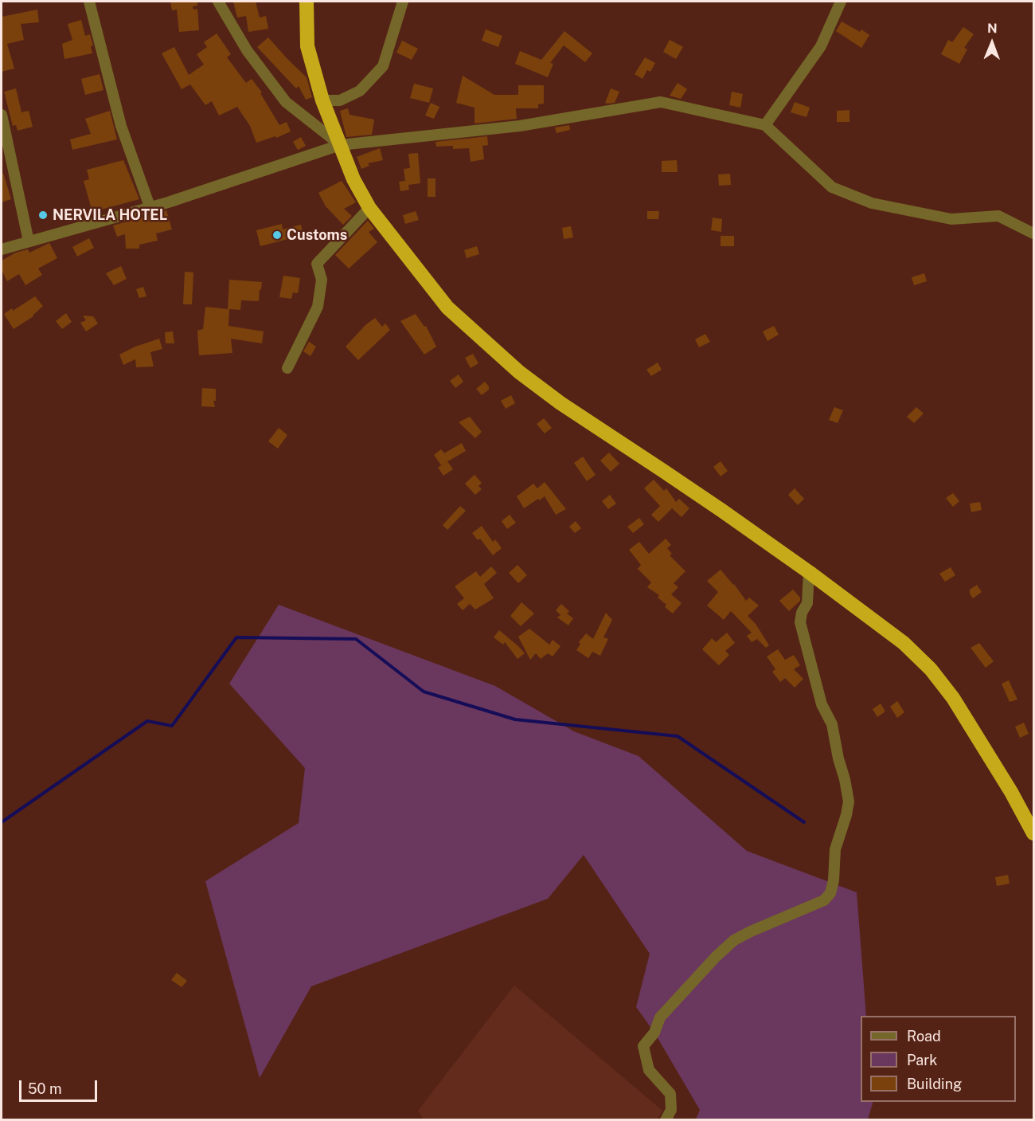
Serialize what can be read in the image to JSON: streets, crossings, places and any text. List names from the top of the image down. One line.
{"places":["NERVILA HOTEL","Customs"],"legend":["Road","Park","Building"],"scale_bar":"50 m","north":"top"}
